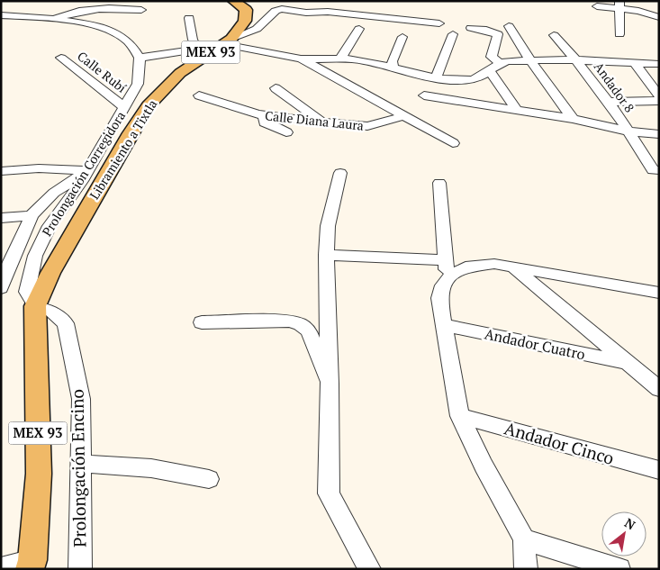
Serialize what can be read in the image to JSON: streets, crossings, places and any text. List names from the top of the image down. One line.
{"streets":{"main road":["MEX 93","Libramiento a Tixtla"],"street":["Calle Rubí","Andador 8","Calle Diana Laura","Prolongación Corregidora","Andador Cuatro","Andador Cinco","Prolongación Encino"]},"crossings":[["MEX 93","Libramiento a Tixtla"],["MEX 93","Prolongación Corregidora"],["MEX 93","Prolongación Encino"],["Calle Rubí","Prolongación Corregidora"],["Libramiento a Tixtla","Prolongación Corregidora"],["Libramiento a Tixtla","Prolongación Encino"],["Prolongación Corregidora","Prolongación Encino"]],"north":"top right"}
